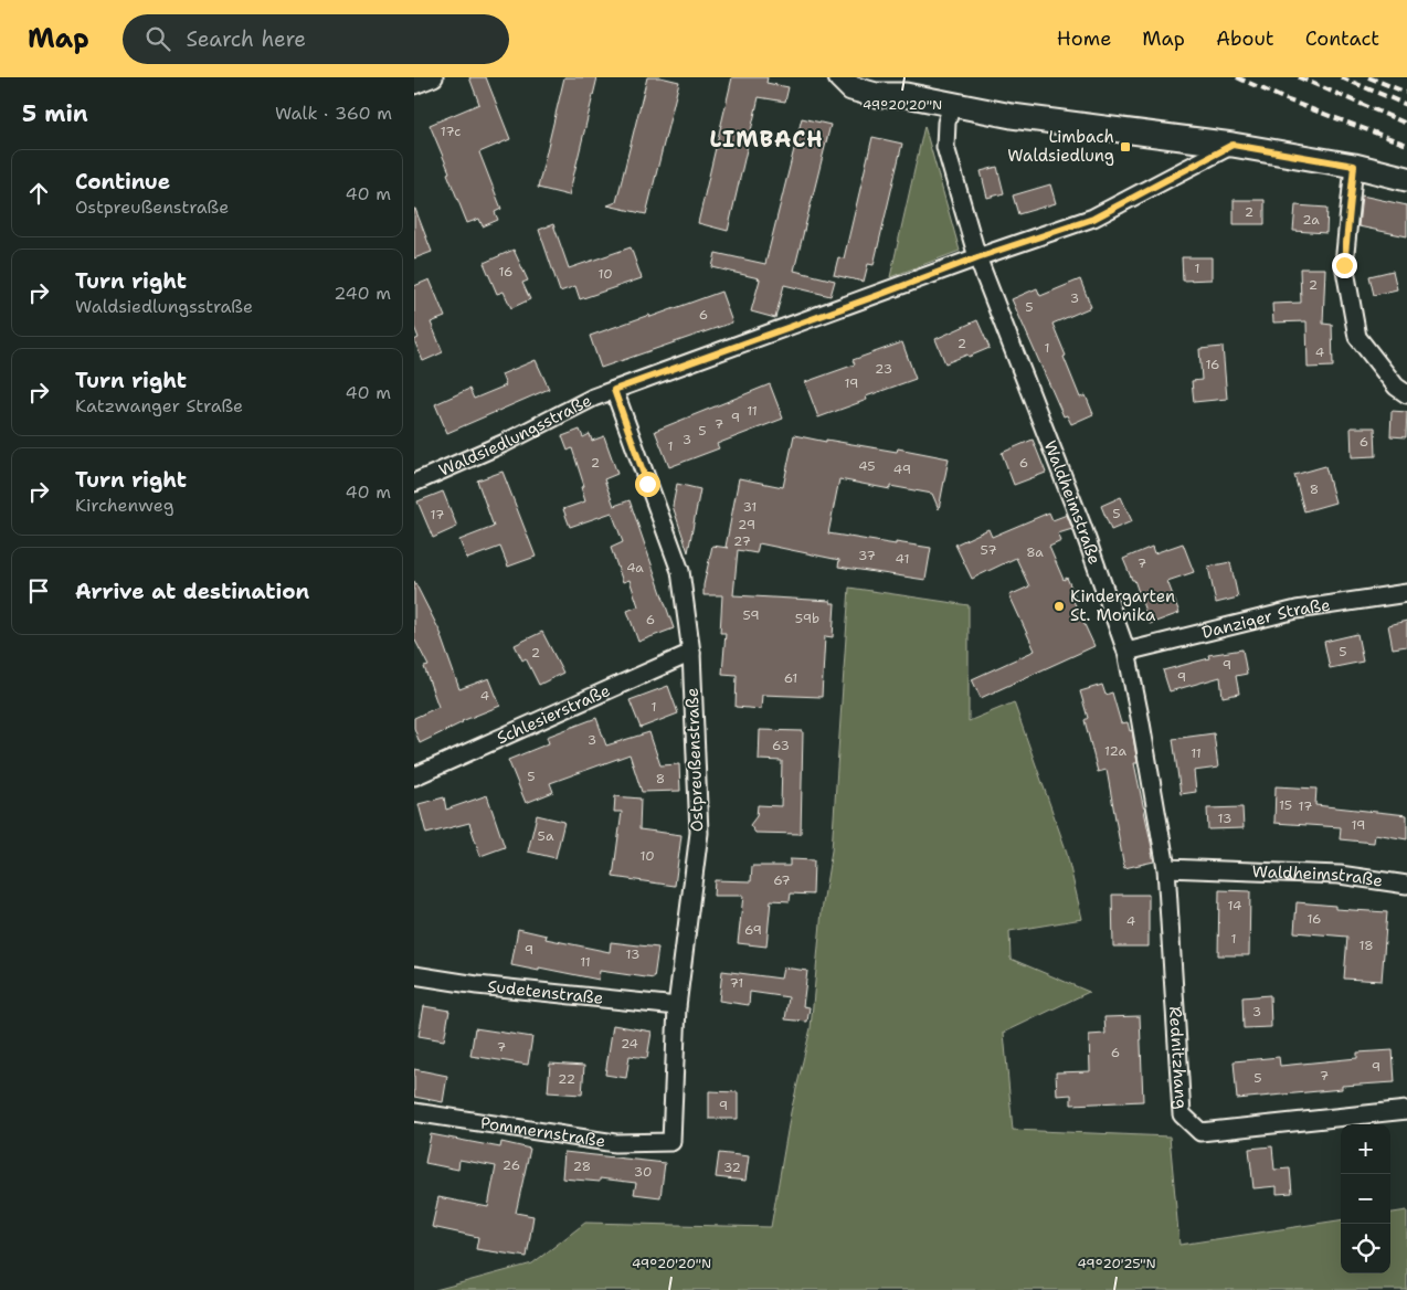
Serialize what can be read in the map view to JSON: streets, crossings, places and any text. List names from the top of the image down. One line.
{"streets":{"street":["Waldsiedlungsstraße","Waldheimstraße","Danziger Straße","Schlesierstraße","Ostpreußenstraße","Sudetenstraße","Rednitzhang","Pommernstraße"]},"crossings":[["Waldsiedlungsstraße","Waldheimstraße"],["Waldsiedlungsstraße","Ostpreußenstraße"],["Waldheimstraße","Danziger Straße"],["Waldheimstraße","Rednitzhang"],["Schlesierstraße","Ostpreußenstraße"],["Ostpreußenstraße","Sudetenstraße"],["Ostpreußenstraße","Pommernstraße"]],"districts":["LIMBACH"],"places":{"transit":["Limbach Waldsiedlung"],"other":["Kindergarten St. Monika"]},"house_numbers":["17c","2","2a","1","16","10","2","3","5","6","2","1","4","16","23","19","11","9","7","5","3","6","1","2","6","45","49","8","31","5","17","29","27","57","8a","37","41","7","4a","59","59b","6","5","2","9","9","61","4","1","3","63","12a","11","5","8","15","17","13","19","5a","10","67","14","16","4","69","1","18","9","13","11","71","3","24","7","6","9","7","5","22","9","26","28","32","30"],"page":{"header":"Map","search":"Search here","nav":["Home","Map","About","Contact"],"heading":["5 min","Walk · 360 m"],"list":[["Continue","Ostpreußenstraße","40 m"],["Turn right","Waldsiedlungsstraße","240 m"],["Turn right","Katzwanger Straße","40 m"],["Turn right","Kirchenweg","40 m"],"Arrive at destination"],"map_buttons":["+","−"]},"coordinates":["49°20'20\"N","49°20'25\"N"]}
